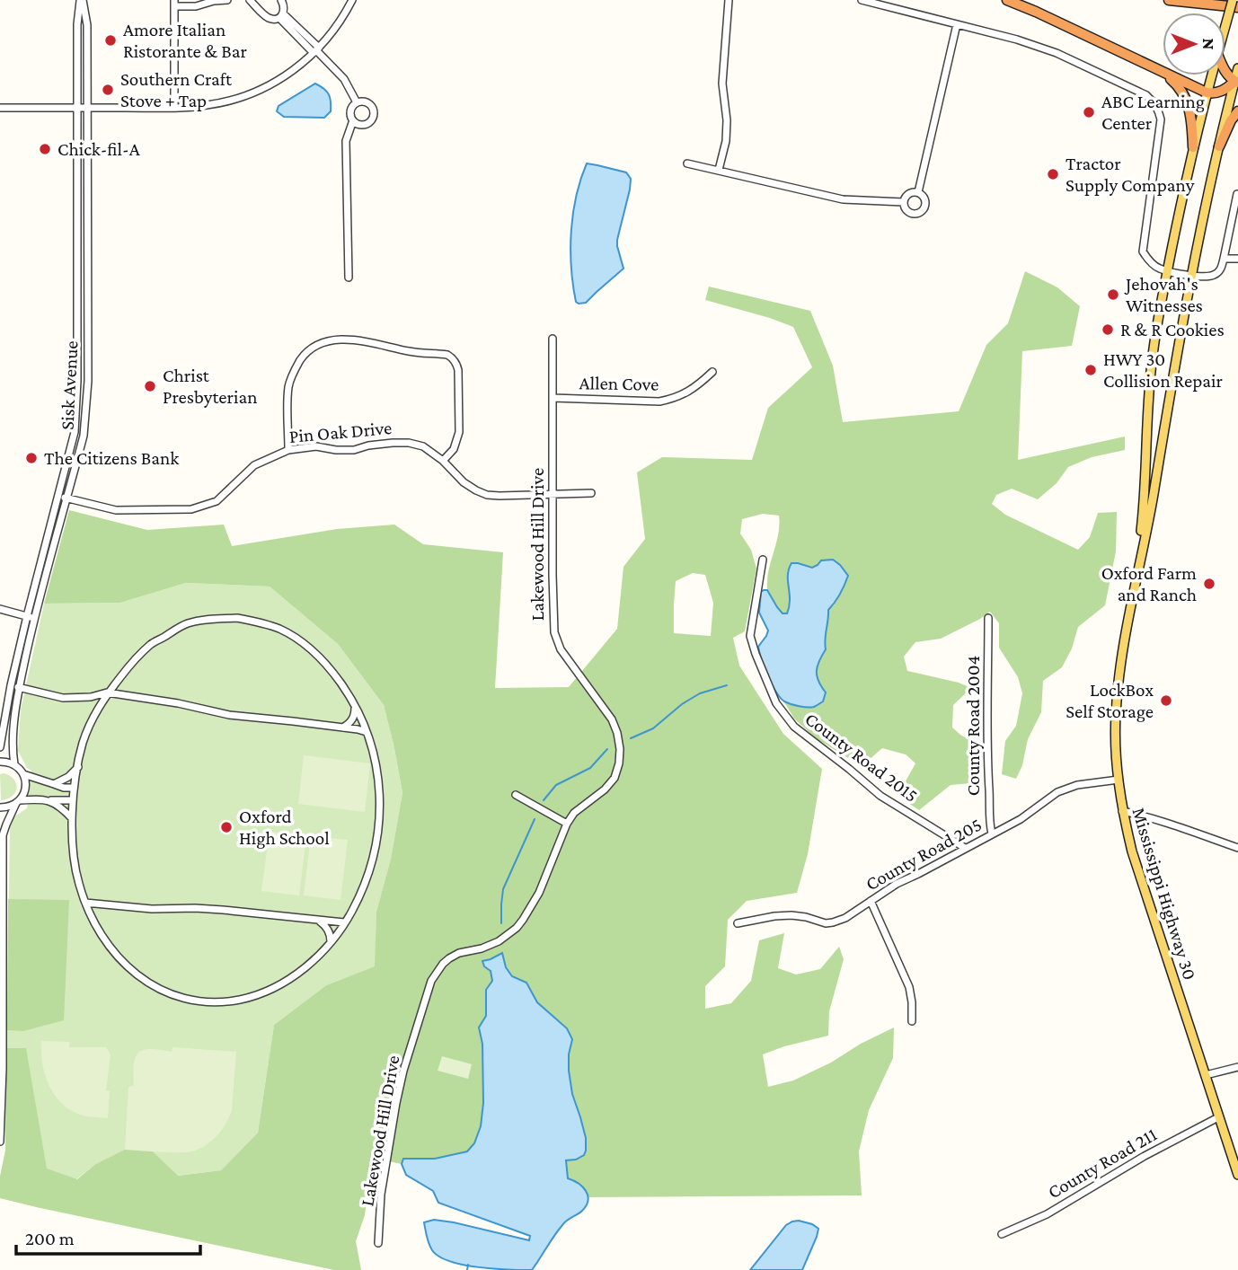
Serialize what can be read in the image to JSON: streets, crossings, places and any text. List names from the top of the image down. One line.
{"streets":{"main road":["Mississippi Highway 30"],"street":["Allen Cove","Sisk Avenue","Pin Oak Drive","Lakewood Hill Drive","County Road 2004","County Road 2015","County Road 205","County Road 211"]},"crossings":[["Allen Cove","Lakewood Hill Drive"],["Sisk Avenue","Pin Oak Drive"],["Pin Oak Drive","Lakewood Hill Drive"],["County Road 2004","County Road 205"],["County Road 2015","County Road 205"],["County Road 205","Mississippi Highway 30"],["Mississippi Highway 30","County Road 211"]],"places":["Amore Italian Ristorante & Bar","Southern Craft Stove + Tap","ABC Learning Center","Chick-fil-A","Tractor Supply Company","Jehovah's Witnesses","R & R Cookies","HWY 30 Collision Repair","Christ Presbyterian","The Citizens Bank","Oxford Farm and Ranch","LockBox Self Storage","Oxford High School"],"scale_bar":"200 m","north":"right"}
